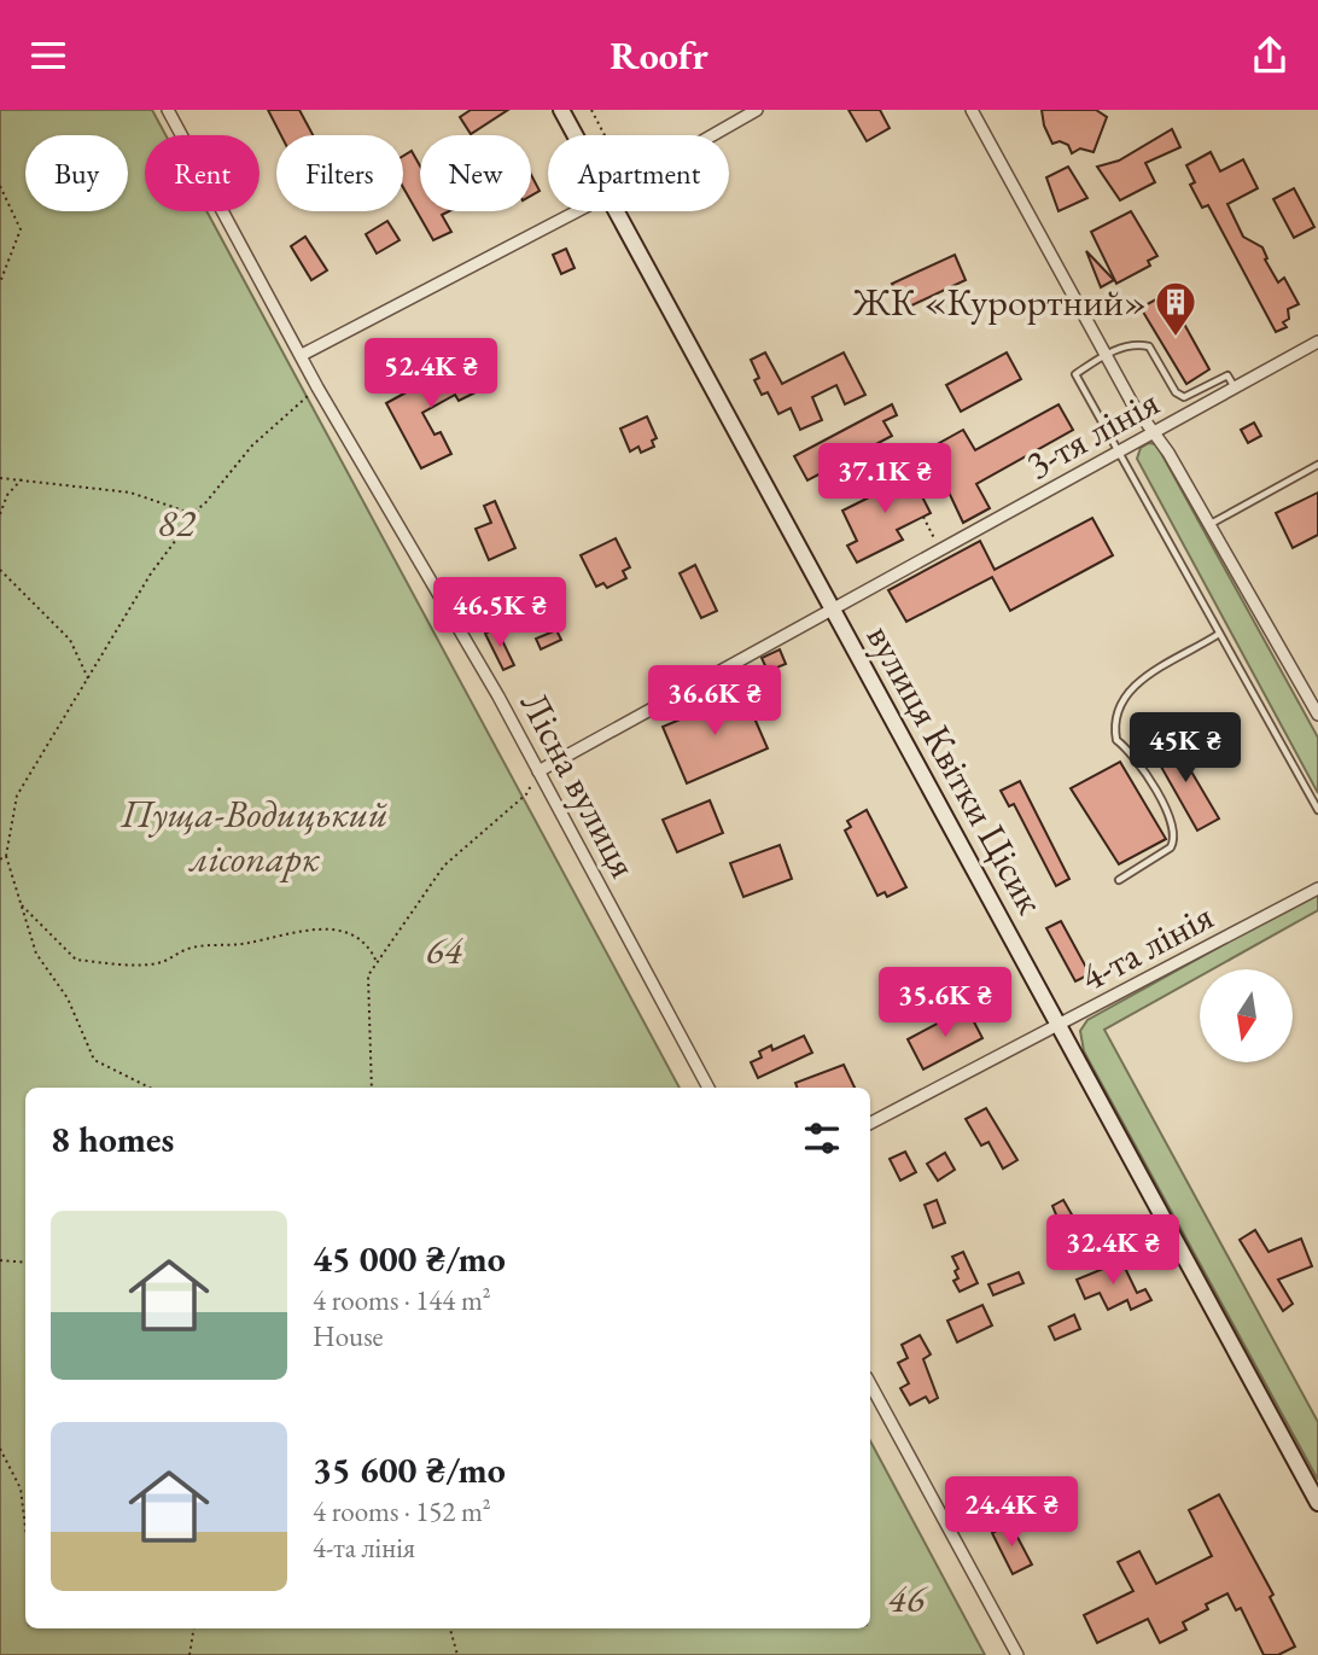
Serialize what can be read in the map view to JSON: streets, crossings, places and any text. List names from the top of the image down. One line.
{"streets":{"street":["3-тя лінія","вулиця Квітки Цісик","Лісна вулиця","4-та лінія"]},"crossings":[["3-тя лінія","вулиця Квітки Цісик"],["3-тя лінія","Лісна вулиця"],["вулиця Квітки Цісик","4-та лінія"]],"parks":["82","Пуща-Водицький лісопарк","64","46"],"places":{"building":["ЖК «Курортний»"]},"north":"bottom","page":{"header":"Roofr","chip":["Buy","Rent","Filters","New","Apartment"],"price":["52.4K ₴","37.1K ₴","46.5K ₴","36.6K ₴","45K ₴","35.6K ₴","32.4K ₴","24.4K ₴"],"heading":"8 homes","list":[{"name":"45 000 ₴/mo","note":"4 rooms · 144 m² · House"},{"name":"35 600 ₴/mo","note":"4 rooms · 152 m² · 4-та лінія"}]}}
